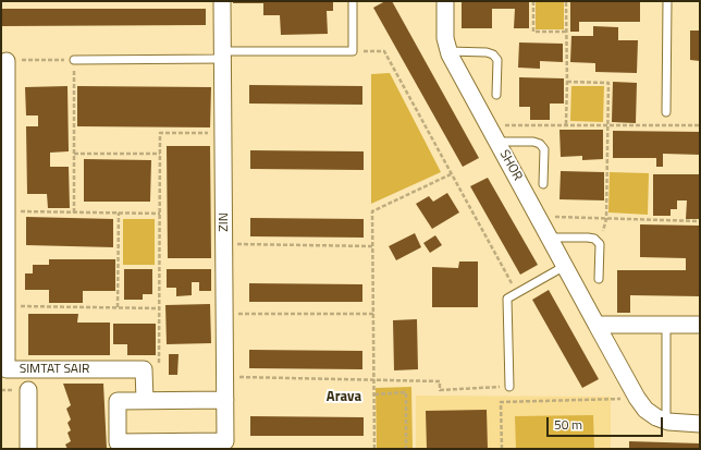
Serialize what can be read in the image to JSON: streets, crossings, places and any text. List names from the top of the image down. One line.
{"streets":{"street":["SHOR","ZIN","SIMTAT SAIR"]},"crossings":[["ZIN","SIMTAT SAIR"]],"districts":["Arava"],"scale_bar":"50 m"}
